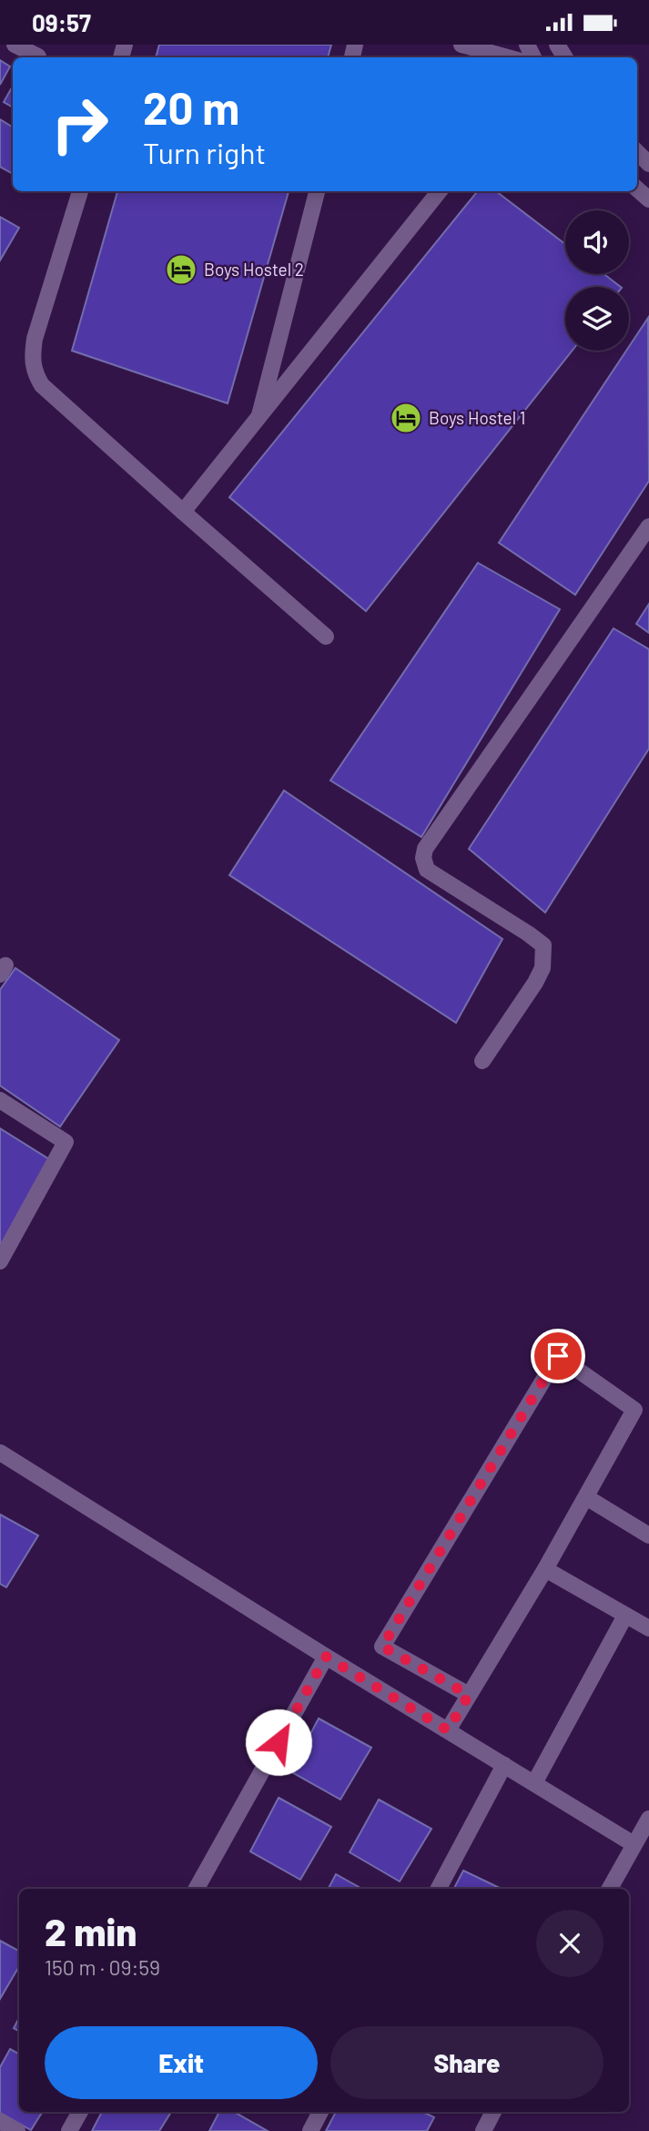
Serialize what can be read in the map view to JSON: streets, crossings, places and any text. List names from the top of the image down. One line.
{"places":{"hotel":["Boys Hostel 2","Boys Hostel 1"]},"page":{"status":"09:57","turn":["20 m","Turn right"],"heading":["2 min","150 m · 09:59"],"buttons":["Exit","Share"]}}
